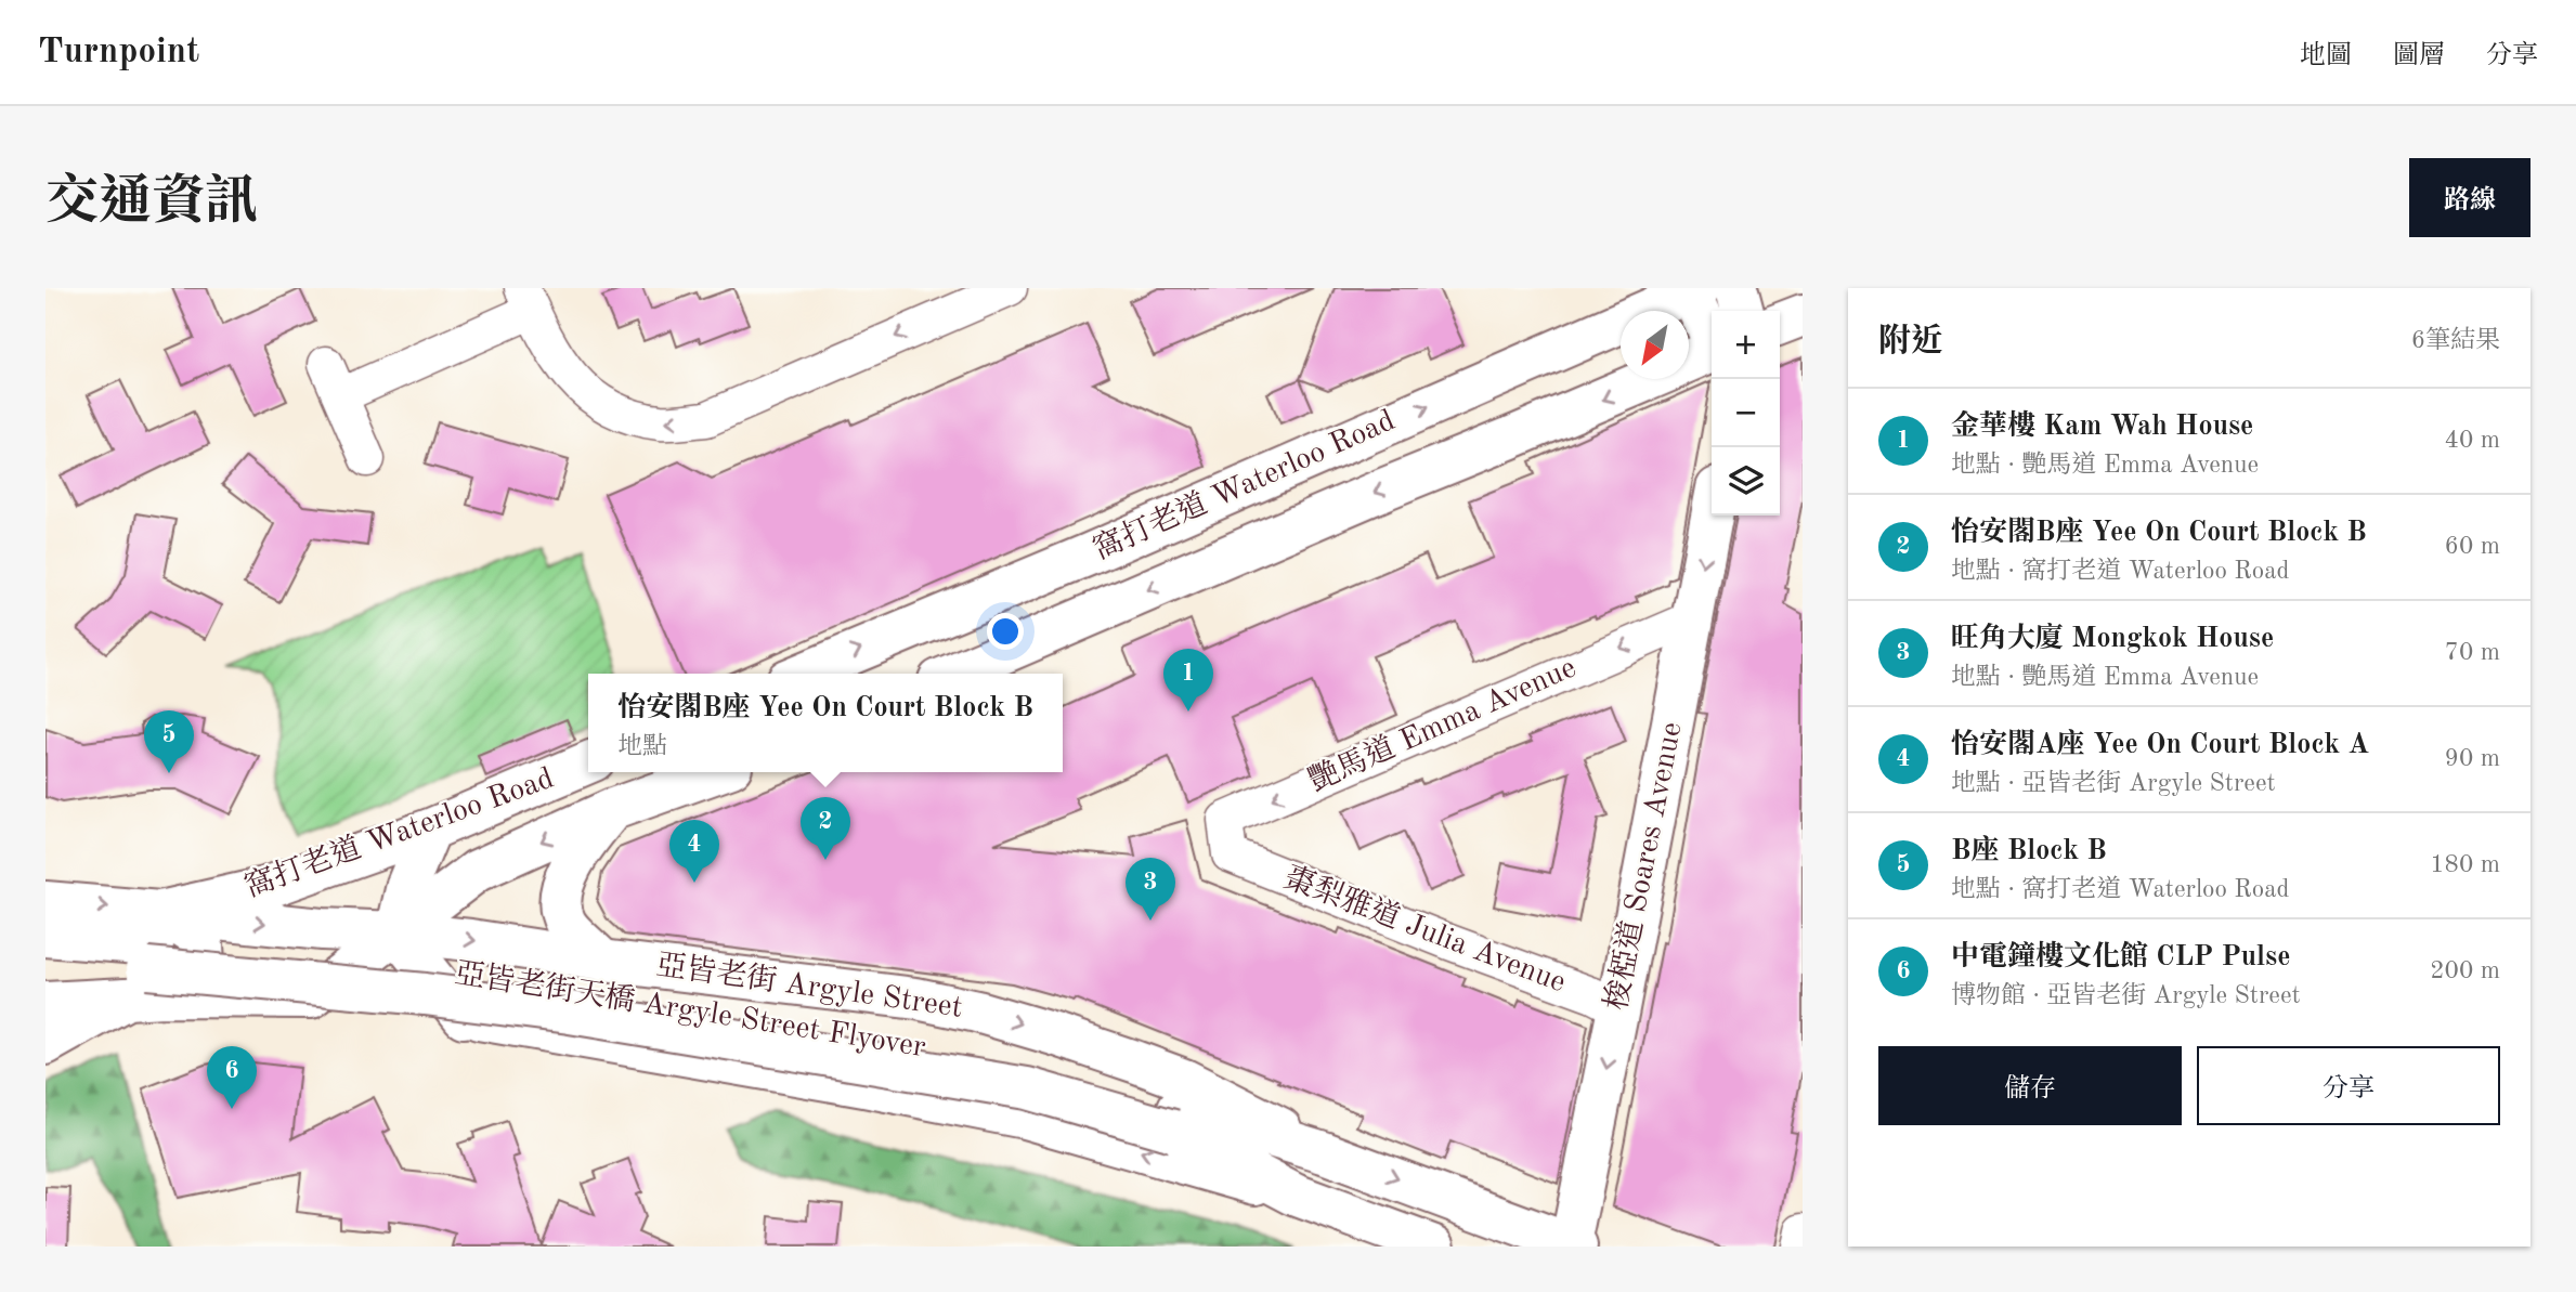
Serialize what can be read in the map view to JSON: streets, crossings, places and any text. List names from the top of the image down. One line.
{"streets":{"main road":["窩打老道 Waterloo Road","梭椏道 Soares Avenue","亞皆老街 Argyle Street","亞皆老街天橋 Argyle Street Flyover"],"street":["艷馬道 Emma Avenue","棗梨雅道 Julia Avenue"]},"crossings":[["窩打老道 Waterloo Road","亞皆老街 Argyle Street"],["艷馬道 Emma Avenue","梭椏道 Soares Avenue"],["艷馬道 Emma Avenue","棗梨雅道 Julia Avenue"],["梭椏道 Soares Avenue","棗梨雅道 Julia Avenue"],["梭椏道 Soares Avenue","亞皆老街 Argyle Street"],["亞皆老街 Argyle Street","亞皆老街天橋 Argyle Street Flyover"]],"one_way":["艷馬道 Emma Avenue","梭椏道 Soares Avenue"],"north":"bottom left","page":{"header":"Turnpoint","nav":["地圖","圖層","分享"],"title":"交通資訊","buttons":["路線",["儲存","分享"]],"heading":["附近","6筆結果"],"map_buttons":["+","−"],"list":[{"mark":"1","name":"金華樓 Kam Wah House","note":"地點 · 艷馬道 Emma Avenue","value":"40 m"},{"mark":"2","name":"怡安閣B座 Yee On Court Block B","note":"地點 · 窩打老道 Waterloo Road","value":"60 m"},{"mark":"3","name":"旺角大廈 Mongkok House","note":"地點 · 艷馬道 Emma Avenue","value":"70 m"},{"mark":"4","name":"怡安閣A座 Yee On Court Block A","note":"地點 · 亞皆老街 Argyle Street","value":"90 m"},{"mark":"5","name":"B座 Block B","note":"地點 · 窩打老道 Waterloo Road","value":"180 m"},{"mark":"6","name":"中電鐘樓文化館 CLP Pulse","note":"博物館 · 亞皆老街 Argyle Street","value":"200 m"}],"pins":["1","5","2","4","3","6"],"popup":["怡安閣B座 Yee On Court Block B","地點"]}}
